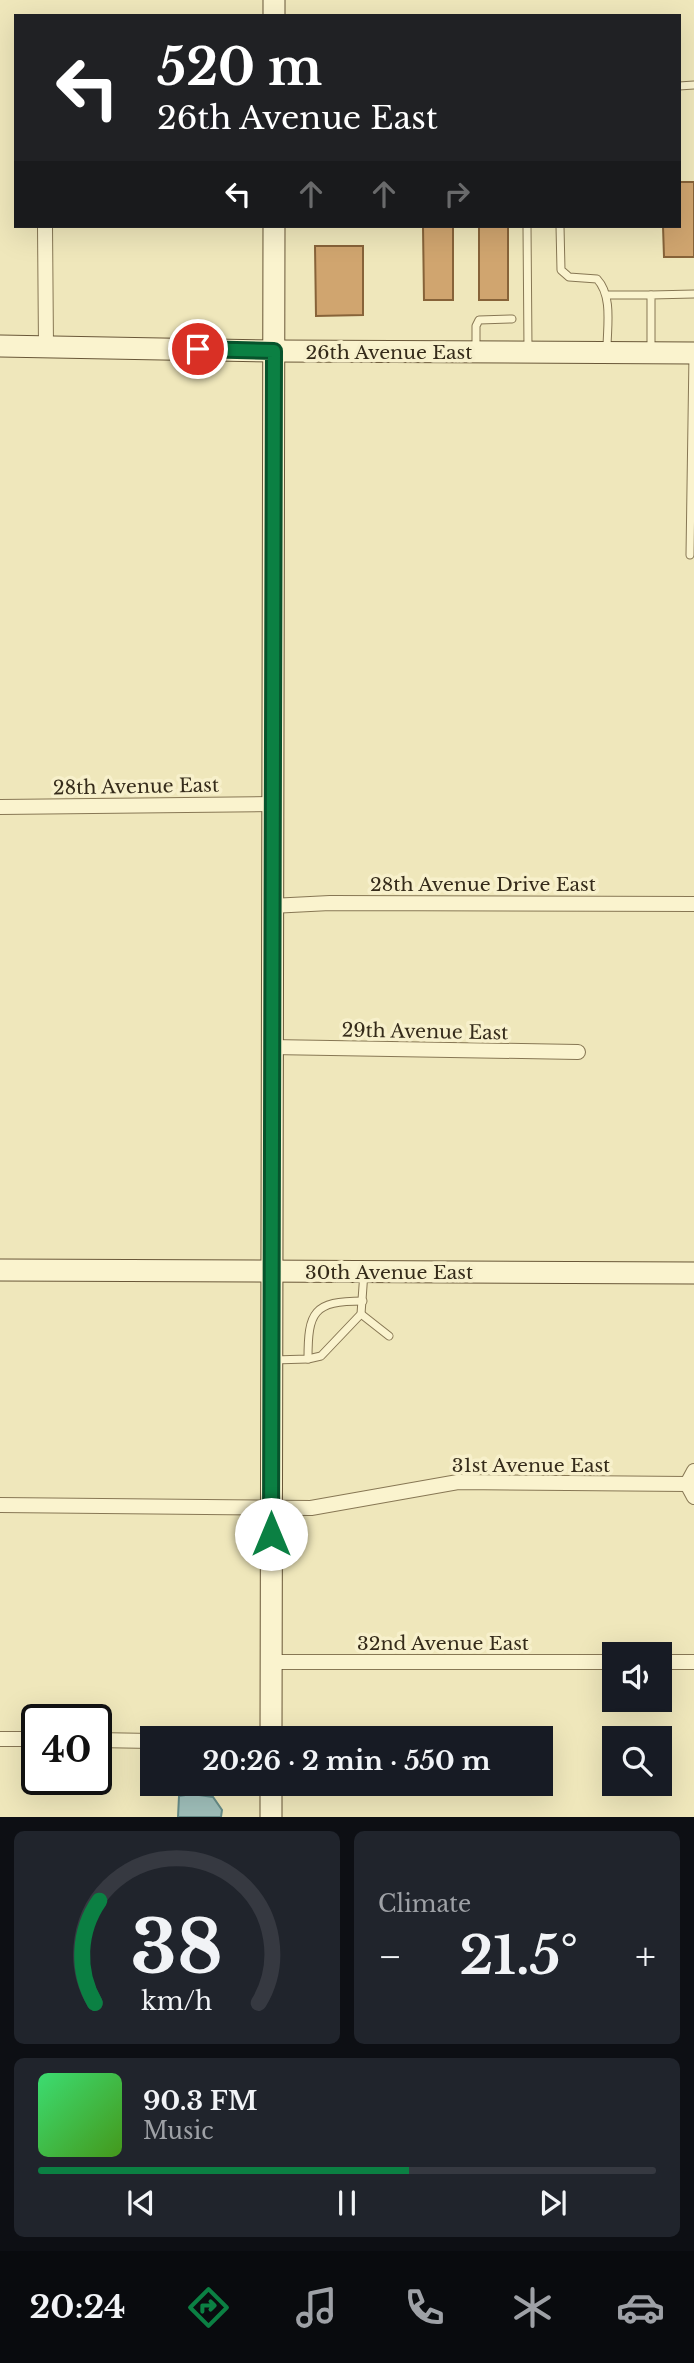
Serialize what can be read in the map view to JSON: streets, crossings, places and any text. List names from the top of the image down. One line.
{"streets":{"street":["26th Avenue East","28th Avenue East","28th Avenue Drive East","29th Avenue East","30th Avenue East","31st Avenue East","32nd Avenue East"]},"page":{"turn":["520 m","26th Avenue East"],"limit":"40","trip":"20:26 · 2 min · 550 m","tile":"Climate","heat":["−","21.5°","+"],"song":["90.3 FM","Music"],"tabs":"20:24","gauge":["38","km/h"]}}
